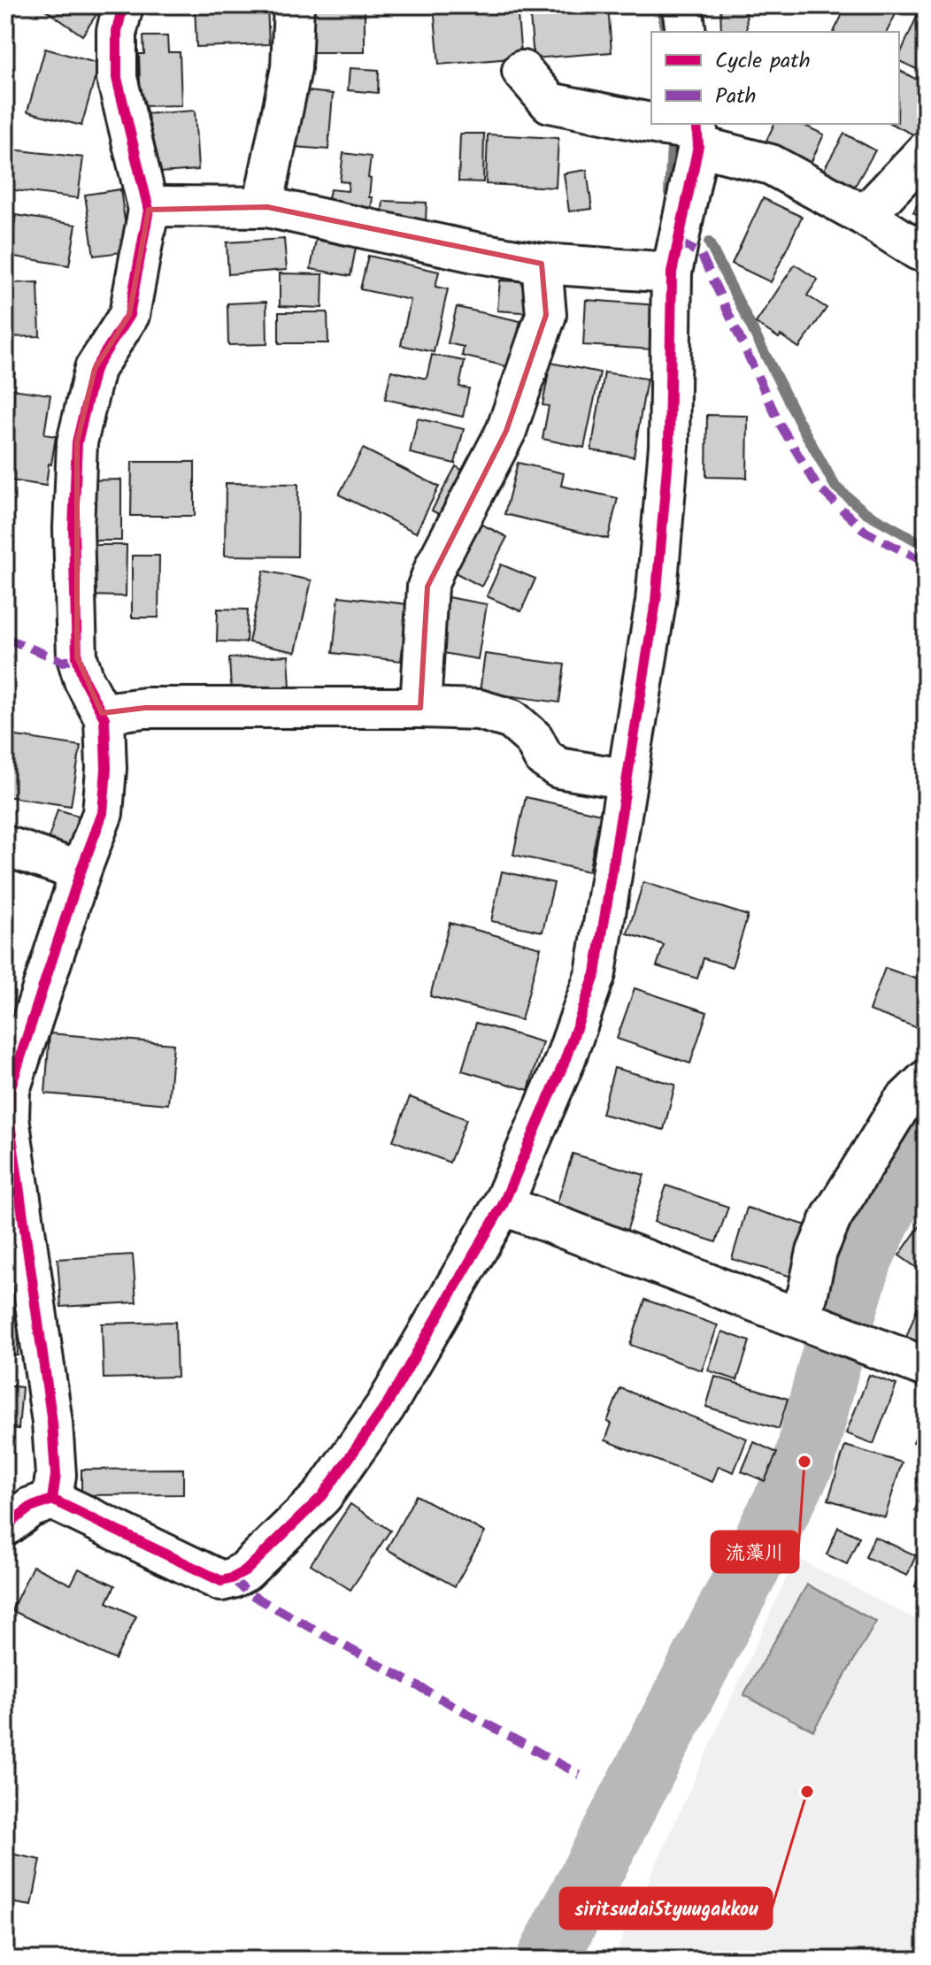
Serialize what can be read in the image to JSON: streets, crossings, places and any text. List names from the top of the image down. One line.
{"places":["流藻川","siritsudai5tyuugakkou"],"legend":["Cycle path","Path"]}
